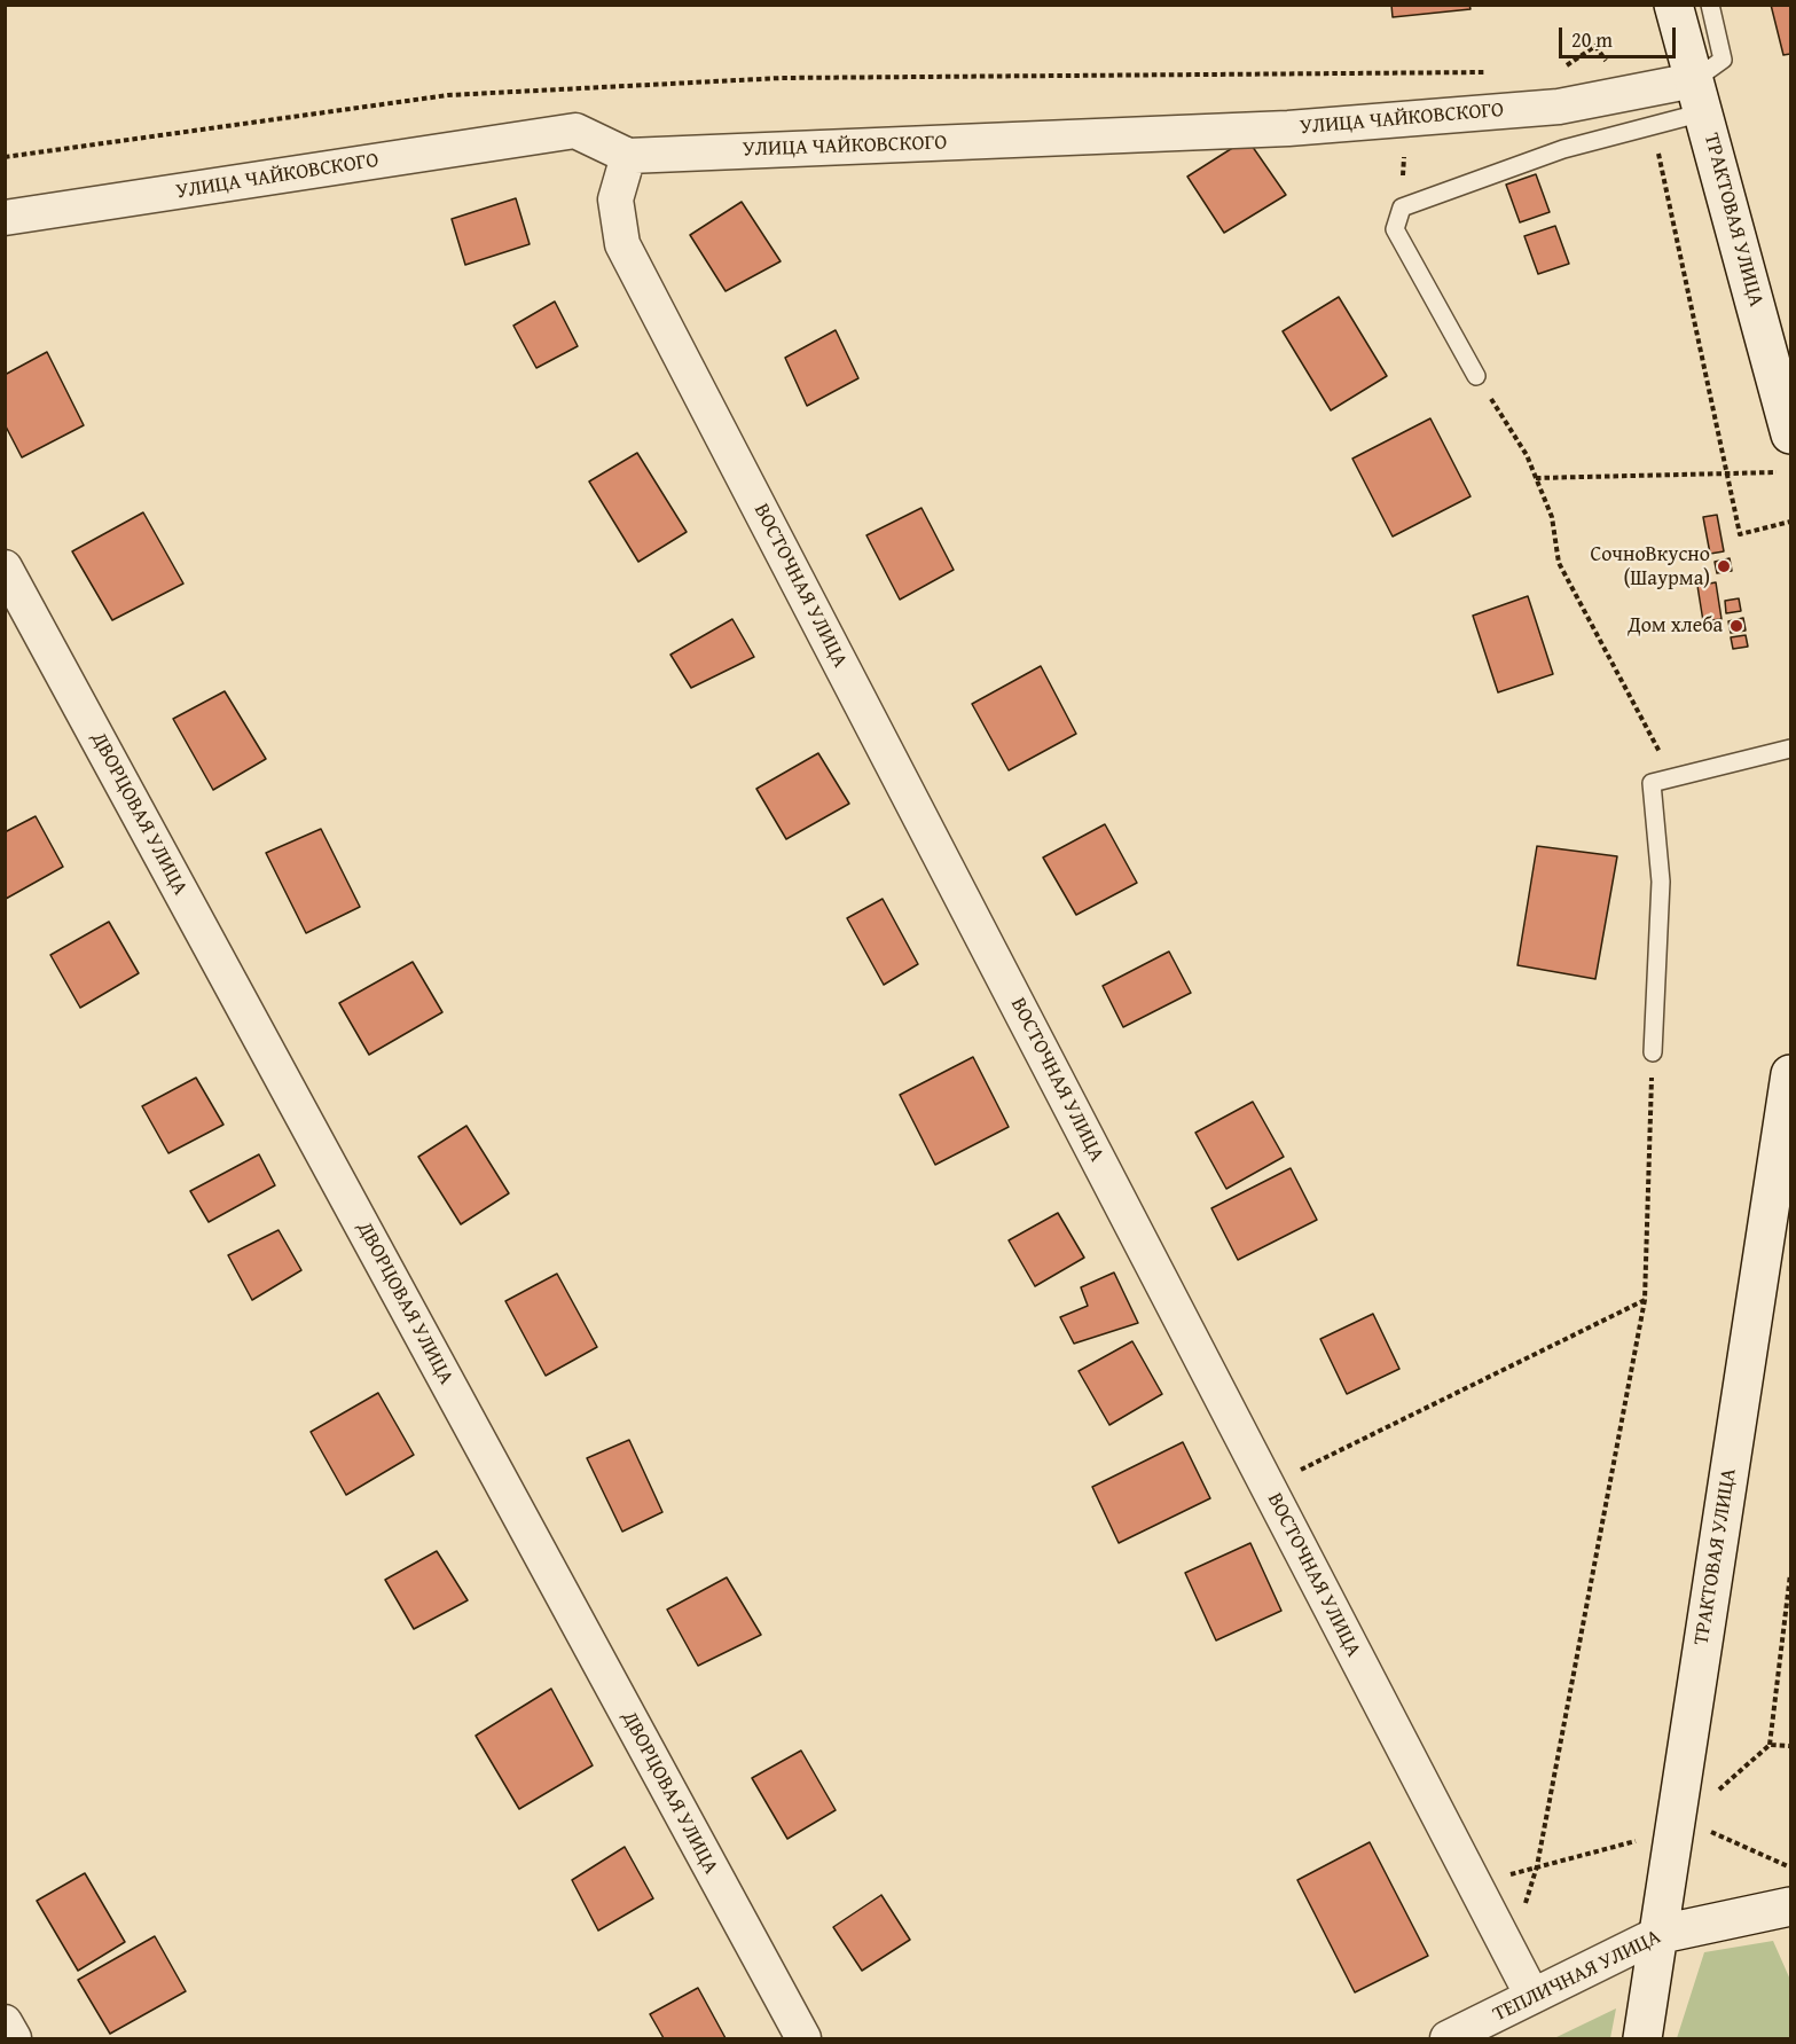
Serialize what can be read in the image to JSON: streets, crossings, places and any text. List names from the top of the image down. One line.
{"streets":{"street":["УЛИЦА ЧАЙКОВСКОГО","ТРАКТОВАЯ УЛИЦА","ВОСТОЧНАЯ УЛИЦА","ДВОРЦОВАЯ УЛИЦА","ТЕПЛИЧНАЯ УЛИЦА"]},"crossings":[["УЛИЦА ЧАЙКОВСКОГО","ТРАКТОВАЯ УЛИЦА"],["УЛИЦА ЧАЙКОВСКОГО","ВОСТОЧНАЯ УЛИЦА"],["ТРАКТОВАЯ УЛИЦА","ТЕПЛИЧНАЯ УЛИЦА"],["ВОСТОЧНАЯ УЛИЦА","ТЕПЛИЧНАЯ УЛИЦА"]],"places":["СочноВкусно (Шаурма)","Дом хлеба"],"scale_bar":"20 m"}
